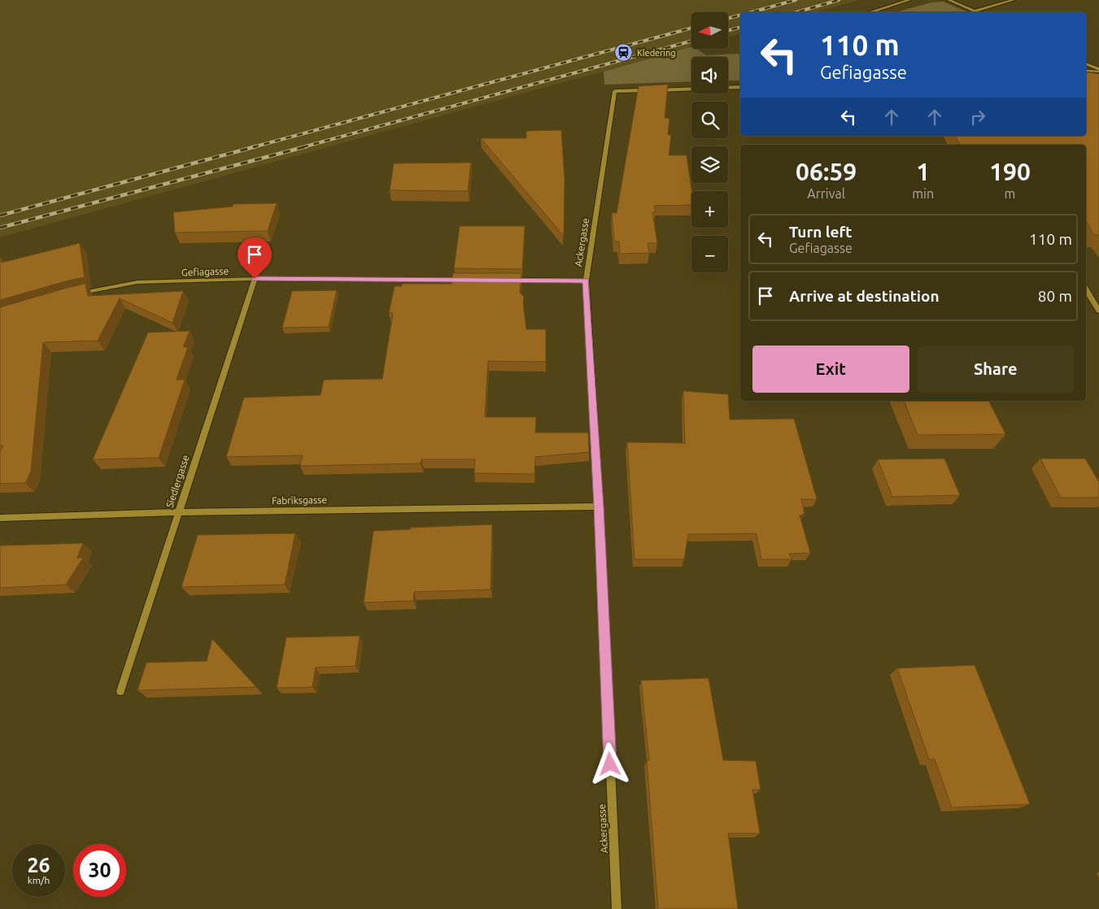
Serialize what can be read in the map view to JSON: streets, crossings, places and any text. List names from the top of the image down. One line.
{"streets":{"street":["Ackergasse","Gefiagasse","Siedlergasse","Fabriksgasse"]},"crossings":[["Ackergasse","Fabriksgasse"],["Gefiagasse","Siedlergasse"],["Siedlergasse","Fabriksgasse"]],"places":{"station":["Kledering"]},"north":"left","page":{"map_buttons":["+","−"],"turn":["110 m","Gefiagasse"],"eta":["06:59","Arrival","1","min","190","m"],"list":[{"name":"Turn left","note":"Gefiagasse","value":"110 m"},{"name":"Arrive at destination","value":"80 m"}],"buttons":["Exit","Share"],"speed":"26 km/h","limit":"30"}}
